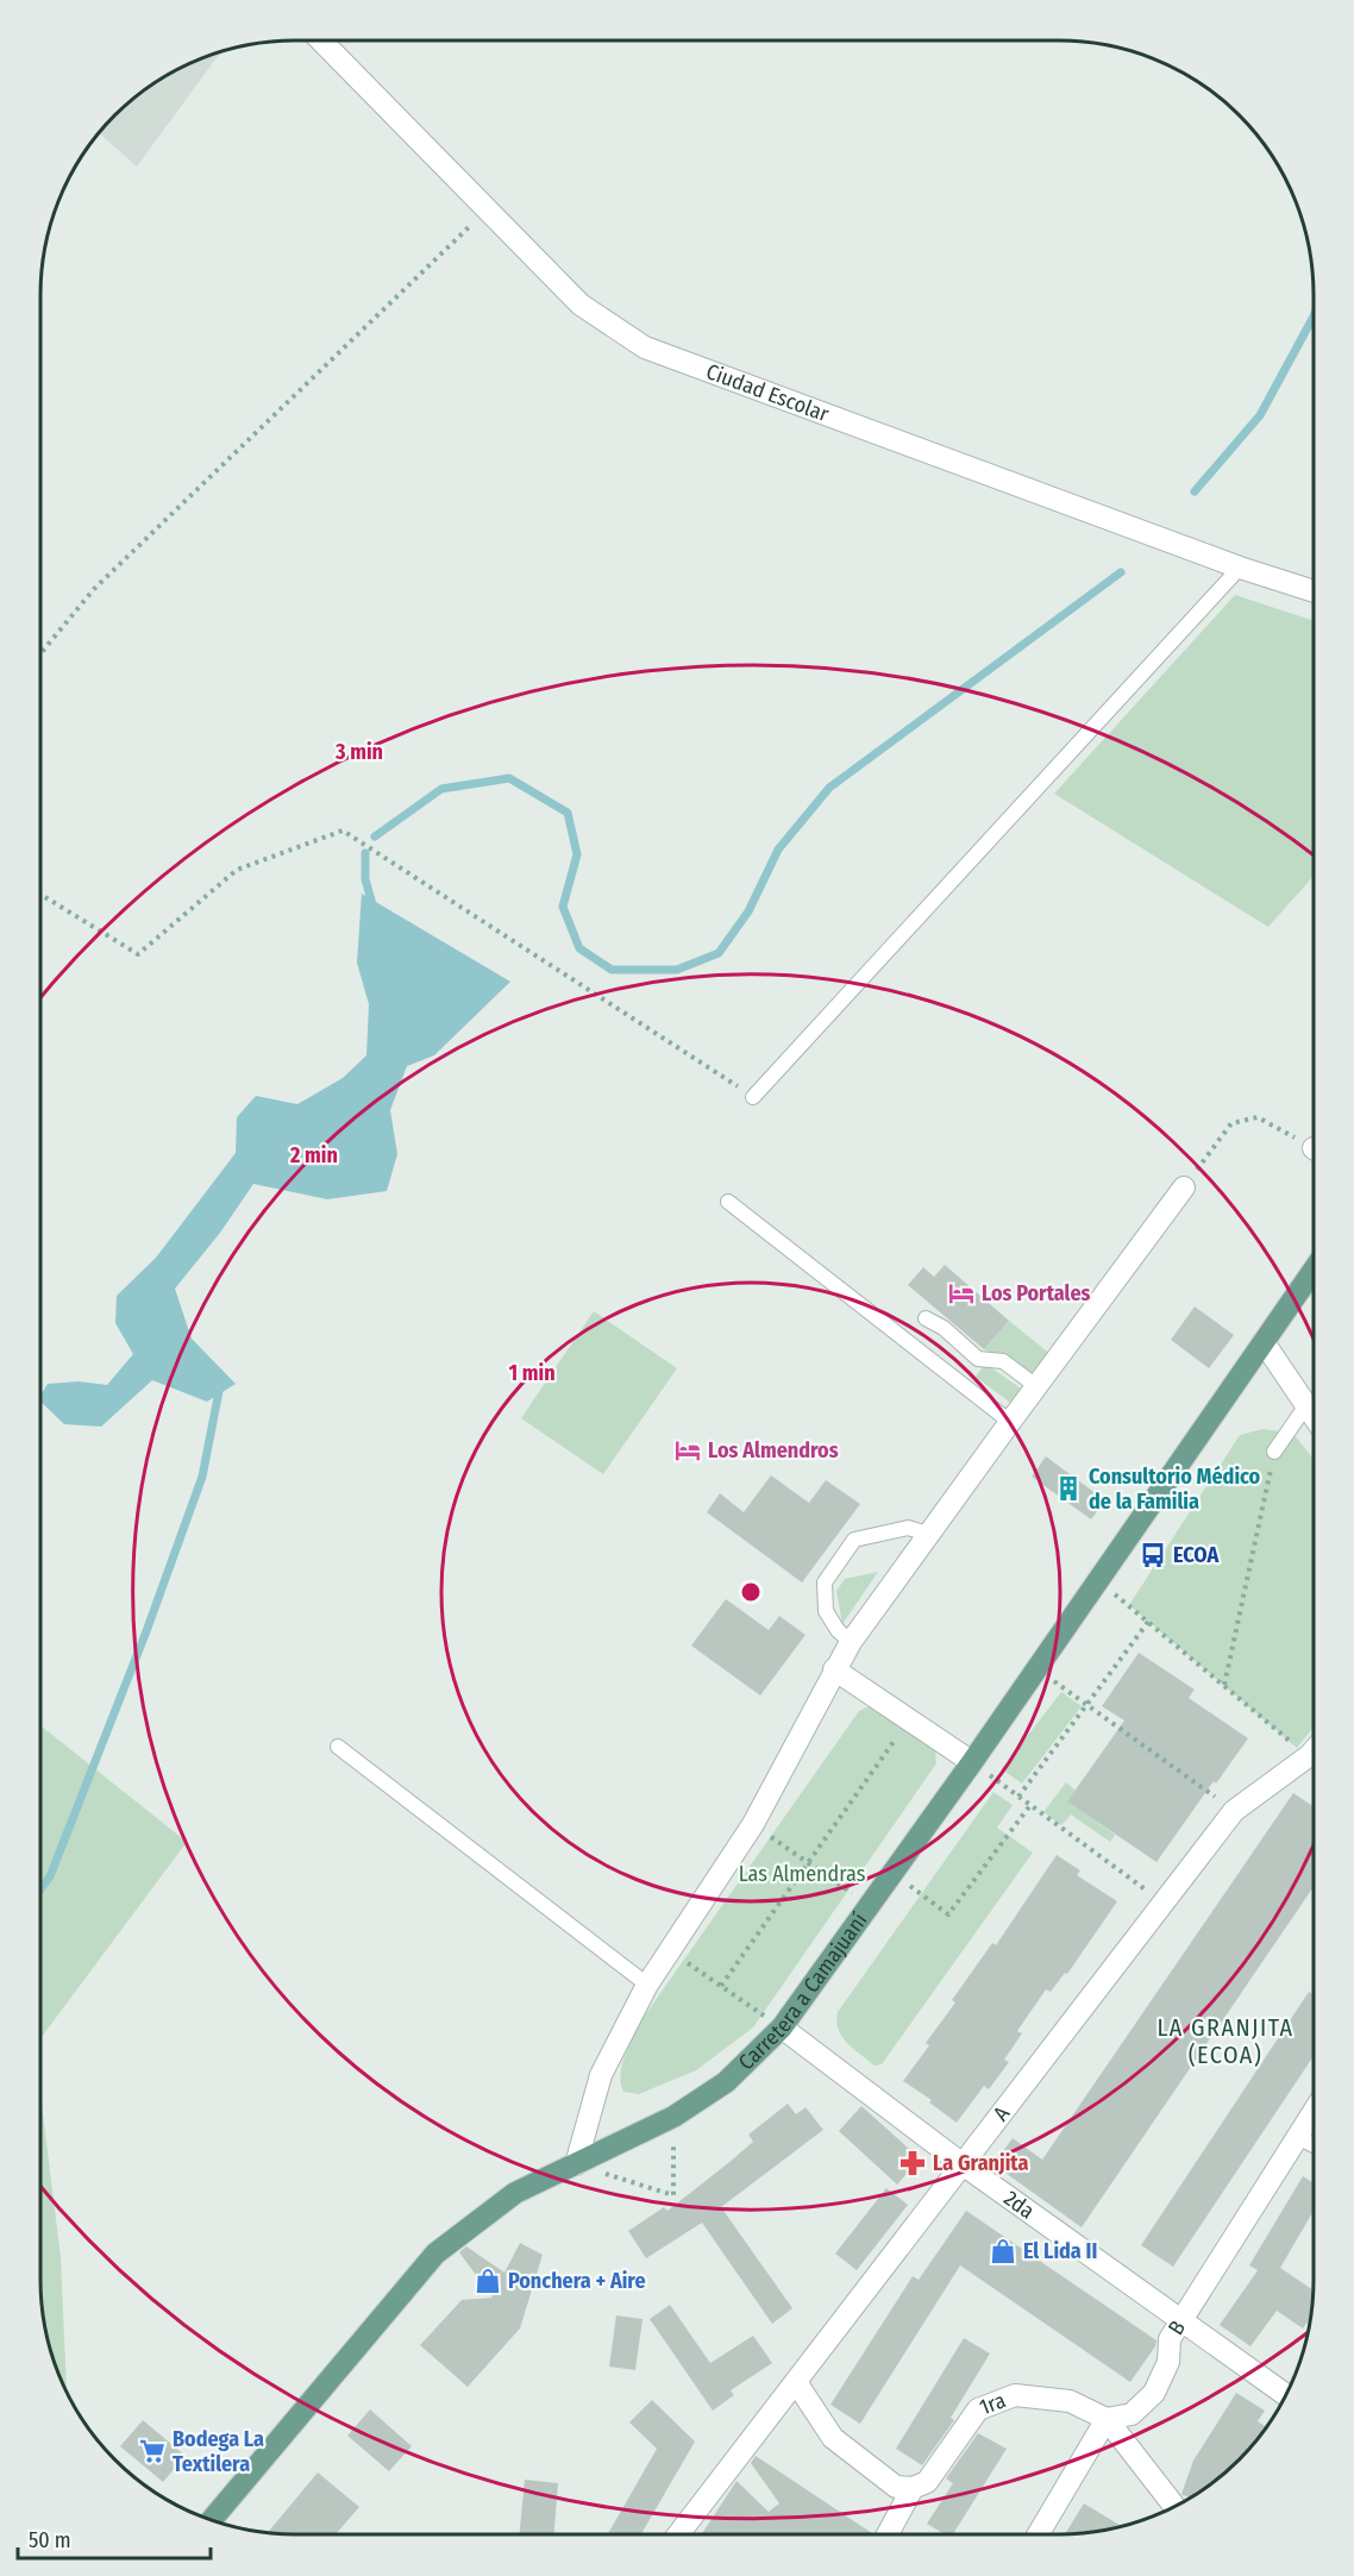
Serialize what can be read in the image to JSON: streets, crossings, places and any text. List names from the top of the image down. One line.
{"streets":{"main road":["Carretera a Camajuaní"],"street":["Ciudad Escolar","A","2da","B","1ra"]},"crossings":[["Carretera a Camajuaní","2da"],["A","2da"],["2da","B"],["B","1ra"]],"districts":["LA GRANJITA (ECOA)"],"parks":["Las Almendras"],"places":{"hotel":["Los Portales","Los Almendros"],"building":["Consultorio Médico de la Familia"],"bus stop":["ECOA"],"pharmacy":["La Granjita"],"shop":["El Lida II","Ponchera + Aire"],"supermarket":["Bodega La Textilera"]},"scale_bar":"50 m","rings":["3 min","2 min","1 min"]}
